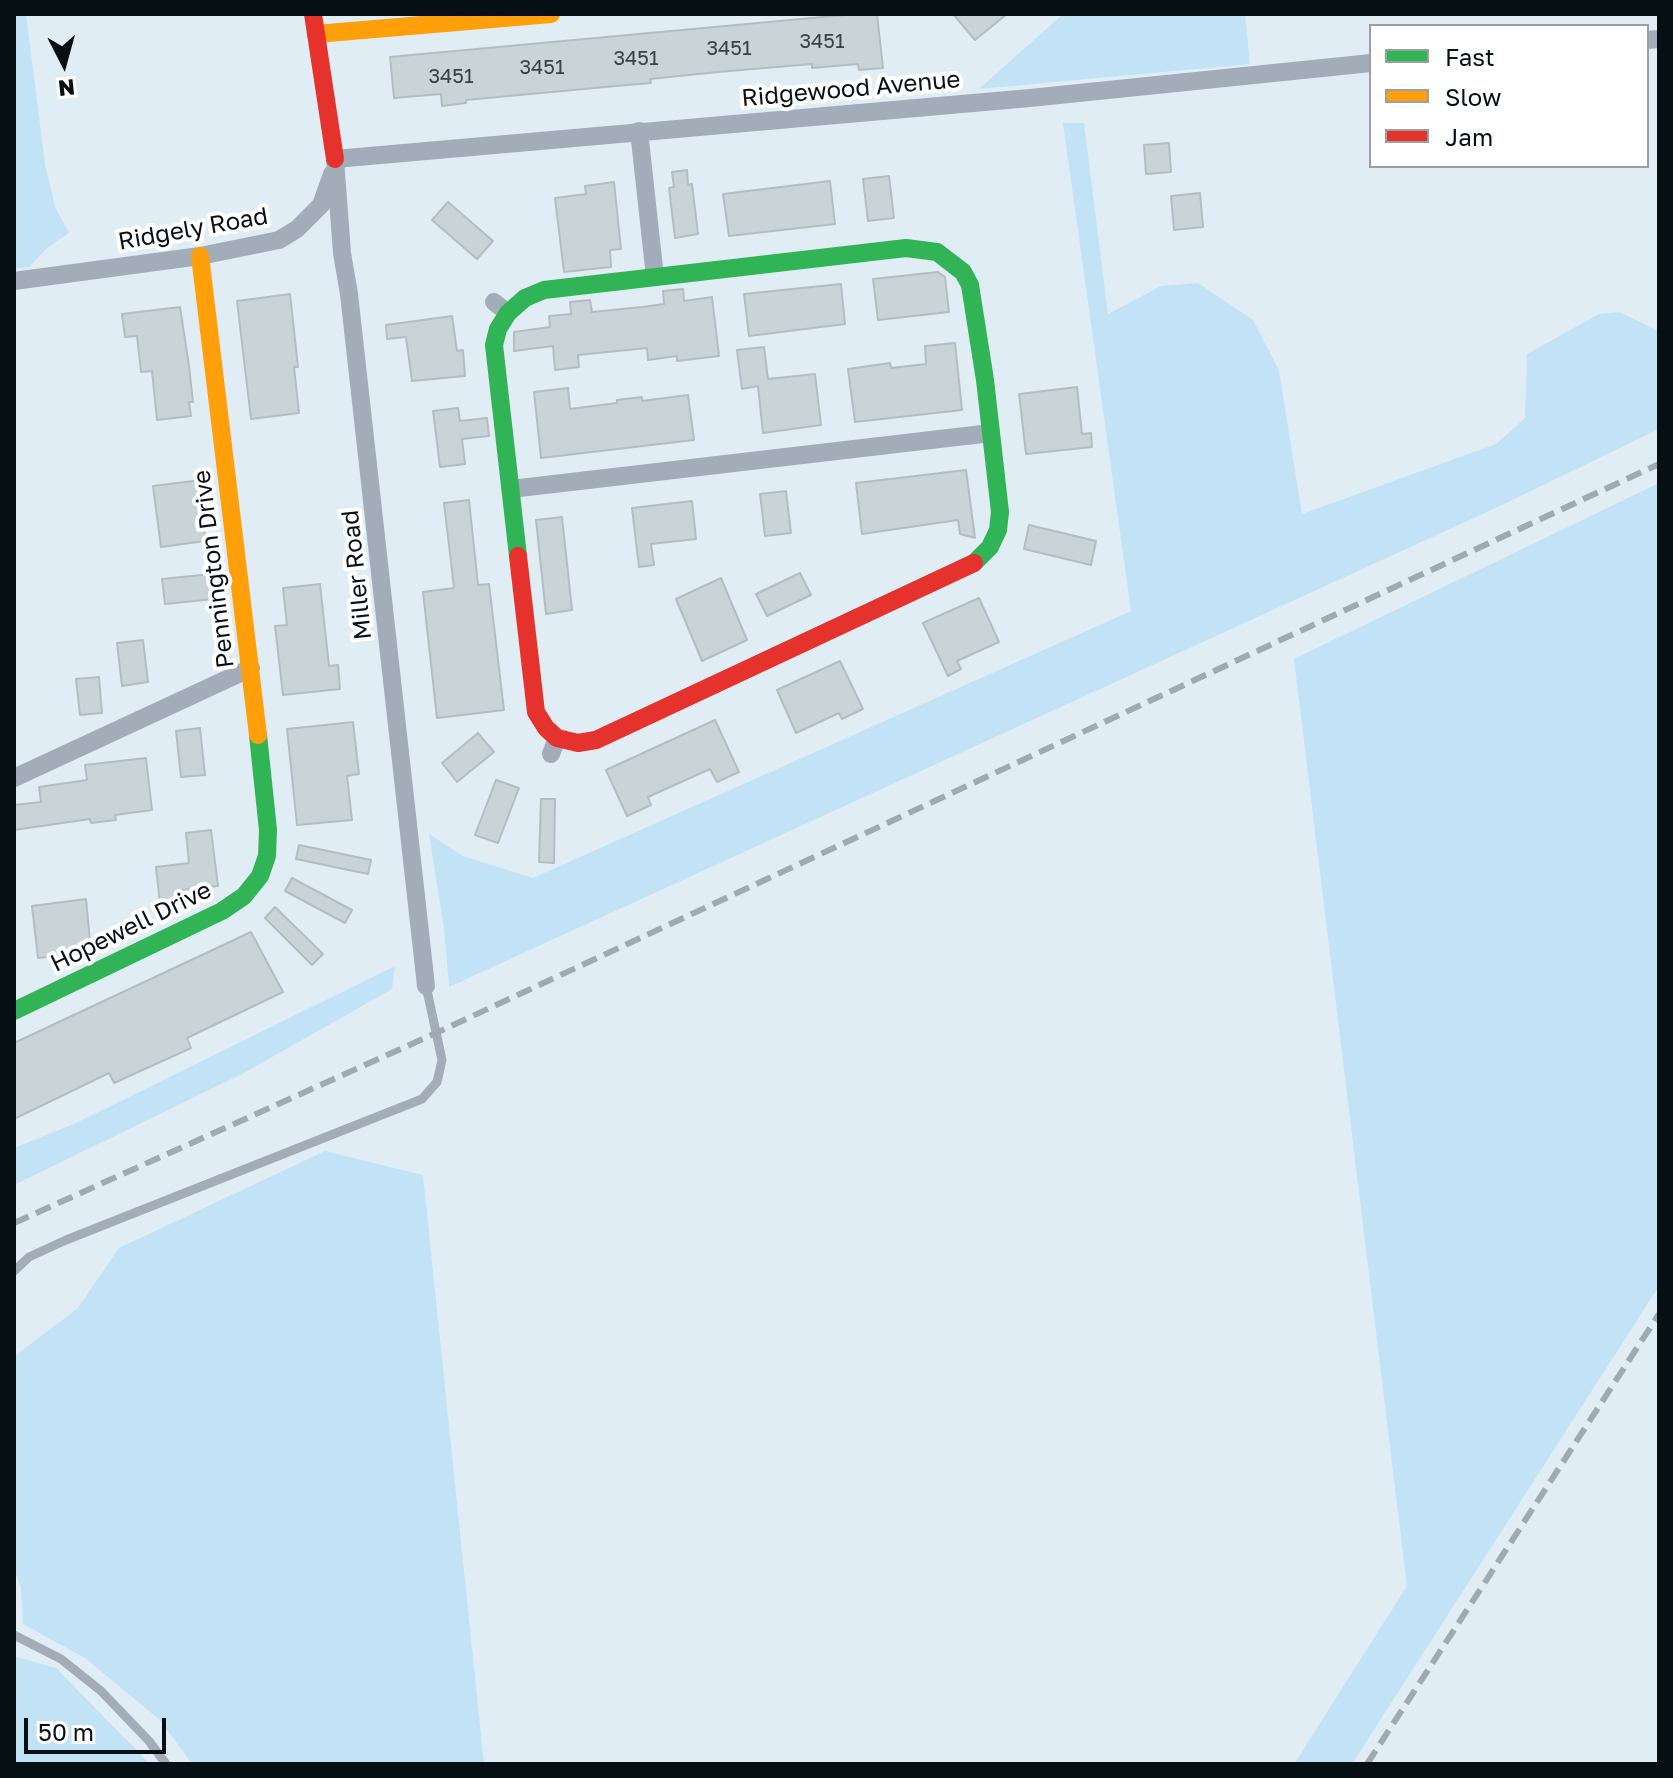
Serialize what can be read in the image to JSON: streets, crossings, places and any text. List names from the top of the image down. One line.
{"streets":{"street":["Ridgewood Avenue","Ridgely Road","Pennington Drive","Miller Road","Hopewell Drive"]},"crossings":[["Ridgewood Avenue","Ridgely Road"],["Ridgewood Avenue","Miller Road"],["Ridgely Road","Pennington Drive"],["Ridgely Road","Miller Road"],["Pennington Drive","Hopewell Drive"]],"house_numbers":["3451","3451","3451","3451","3451"],"legend":["Fast","Slow","Jam"],"scale_bar":"50 m","north":"bottom"}
